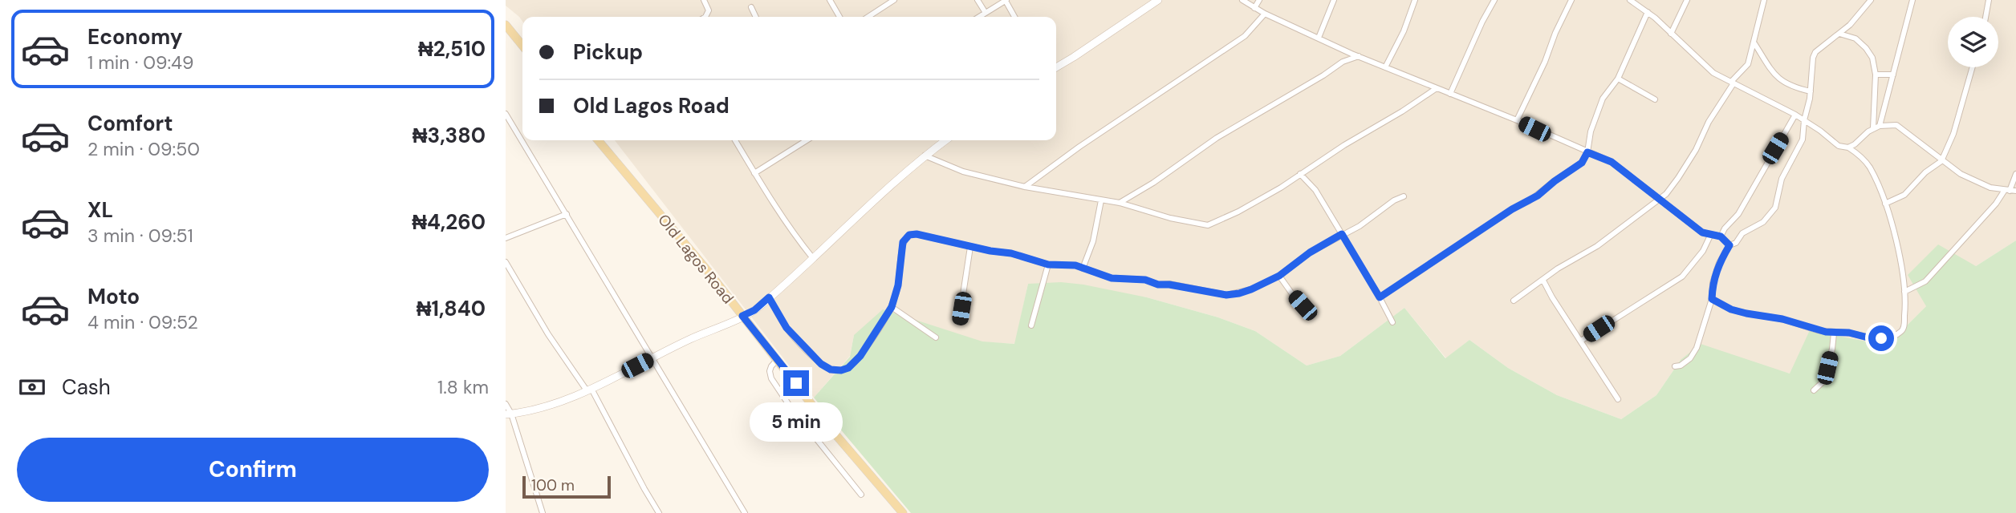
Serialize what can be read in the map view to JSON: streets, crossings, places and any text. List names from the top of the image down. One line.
{"streets":{"main road":["Old Lagos Road"]},"scale_bar":"100 m","page":{"list":[{"name":"Economy","note":"1 min · 09:49","value":"₦2,510"},{"name":"Comfort","note":"2 min · 09:50","value":"₦3,380"},{"name":"XL","note":"3 min · 09:51","value":"₦4,260"},{"name":"Moto","note":"4 min · 09:52","value":"₦1,840"}],"banner":["Pickup","Old Lagos Road"],"pay":["Cash","1.8 km"],"bubble":"5 min","buttons":"Confirm","scale":"100 m"}}
